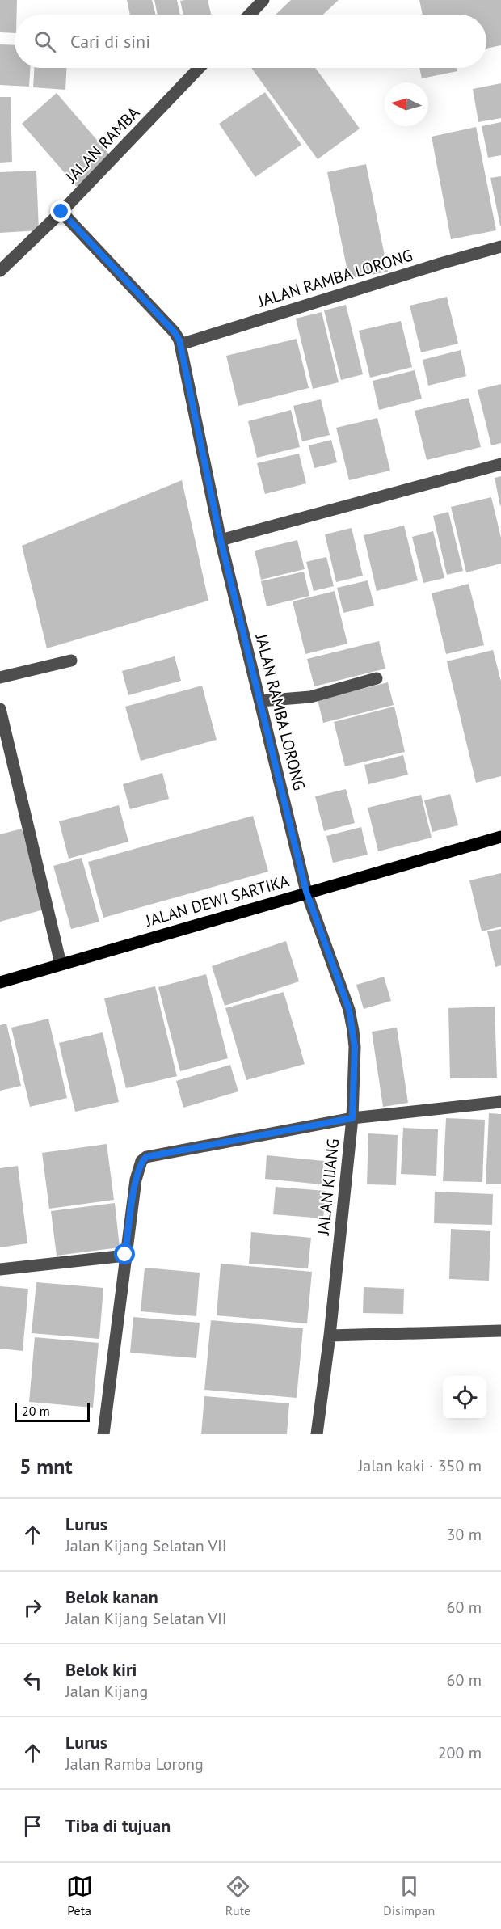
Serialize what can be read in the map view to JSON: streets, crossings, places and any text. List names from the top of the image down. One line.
{"streets":{"main road":["JALAN DEWI SARTIKA"],"street":["JALAN RAMBA","JALAN RAMBA LORONG","JALAN KIJANG"]},"crossings":[["JALAN RAMBA","JALAN RAMBA LORONG"],["JALAN RAMBA LORONG","JALAN DEWI SARTIKA"],["JALAN RAMBA LORONG","JALAN KIJANG"],["JALAN DEWI SARTIKA","JALAN KIJANG"]],"scale_bar":"20 m","north":"left","page":{"search":"Cari di sini","scale":"20 m","heading":["5 mnt","Jalan kaki · 350 m"],"list":[["Lurus","Jalan Kijang Selatan VII","30 m"],["Belok kanan","Jalan Kijang Selatan VII","60 m"],["Belok kiri","Jalan Kijang","60 m"],["Lurus","Jalan Ramba Lorong","200 m"],"Tiba di tujuan"],"nav":["Peta","Rute","Disimpan"]}}
